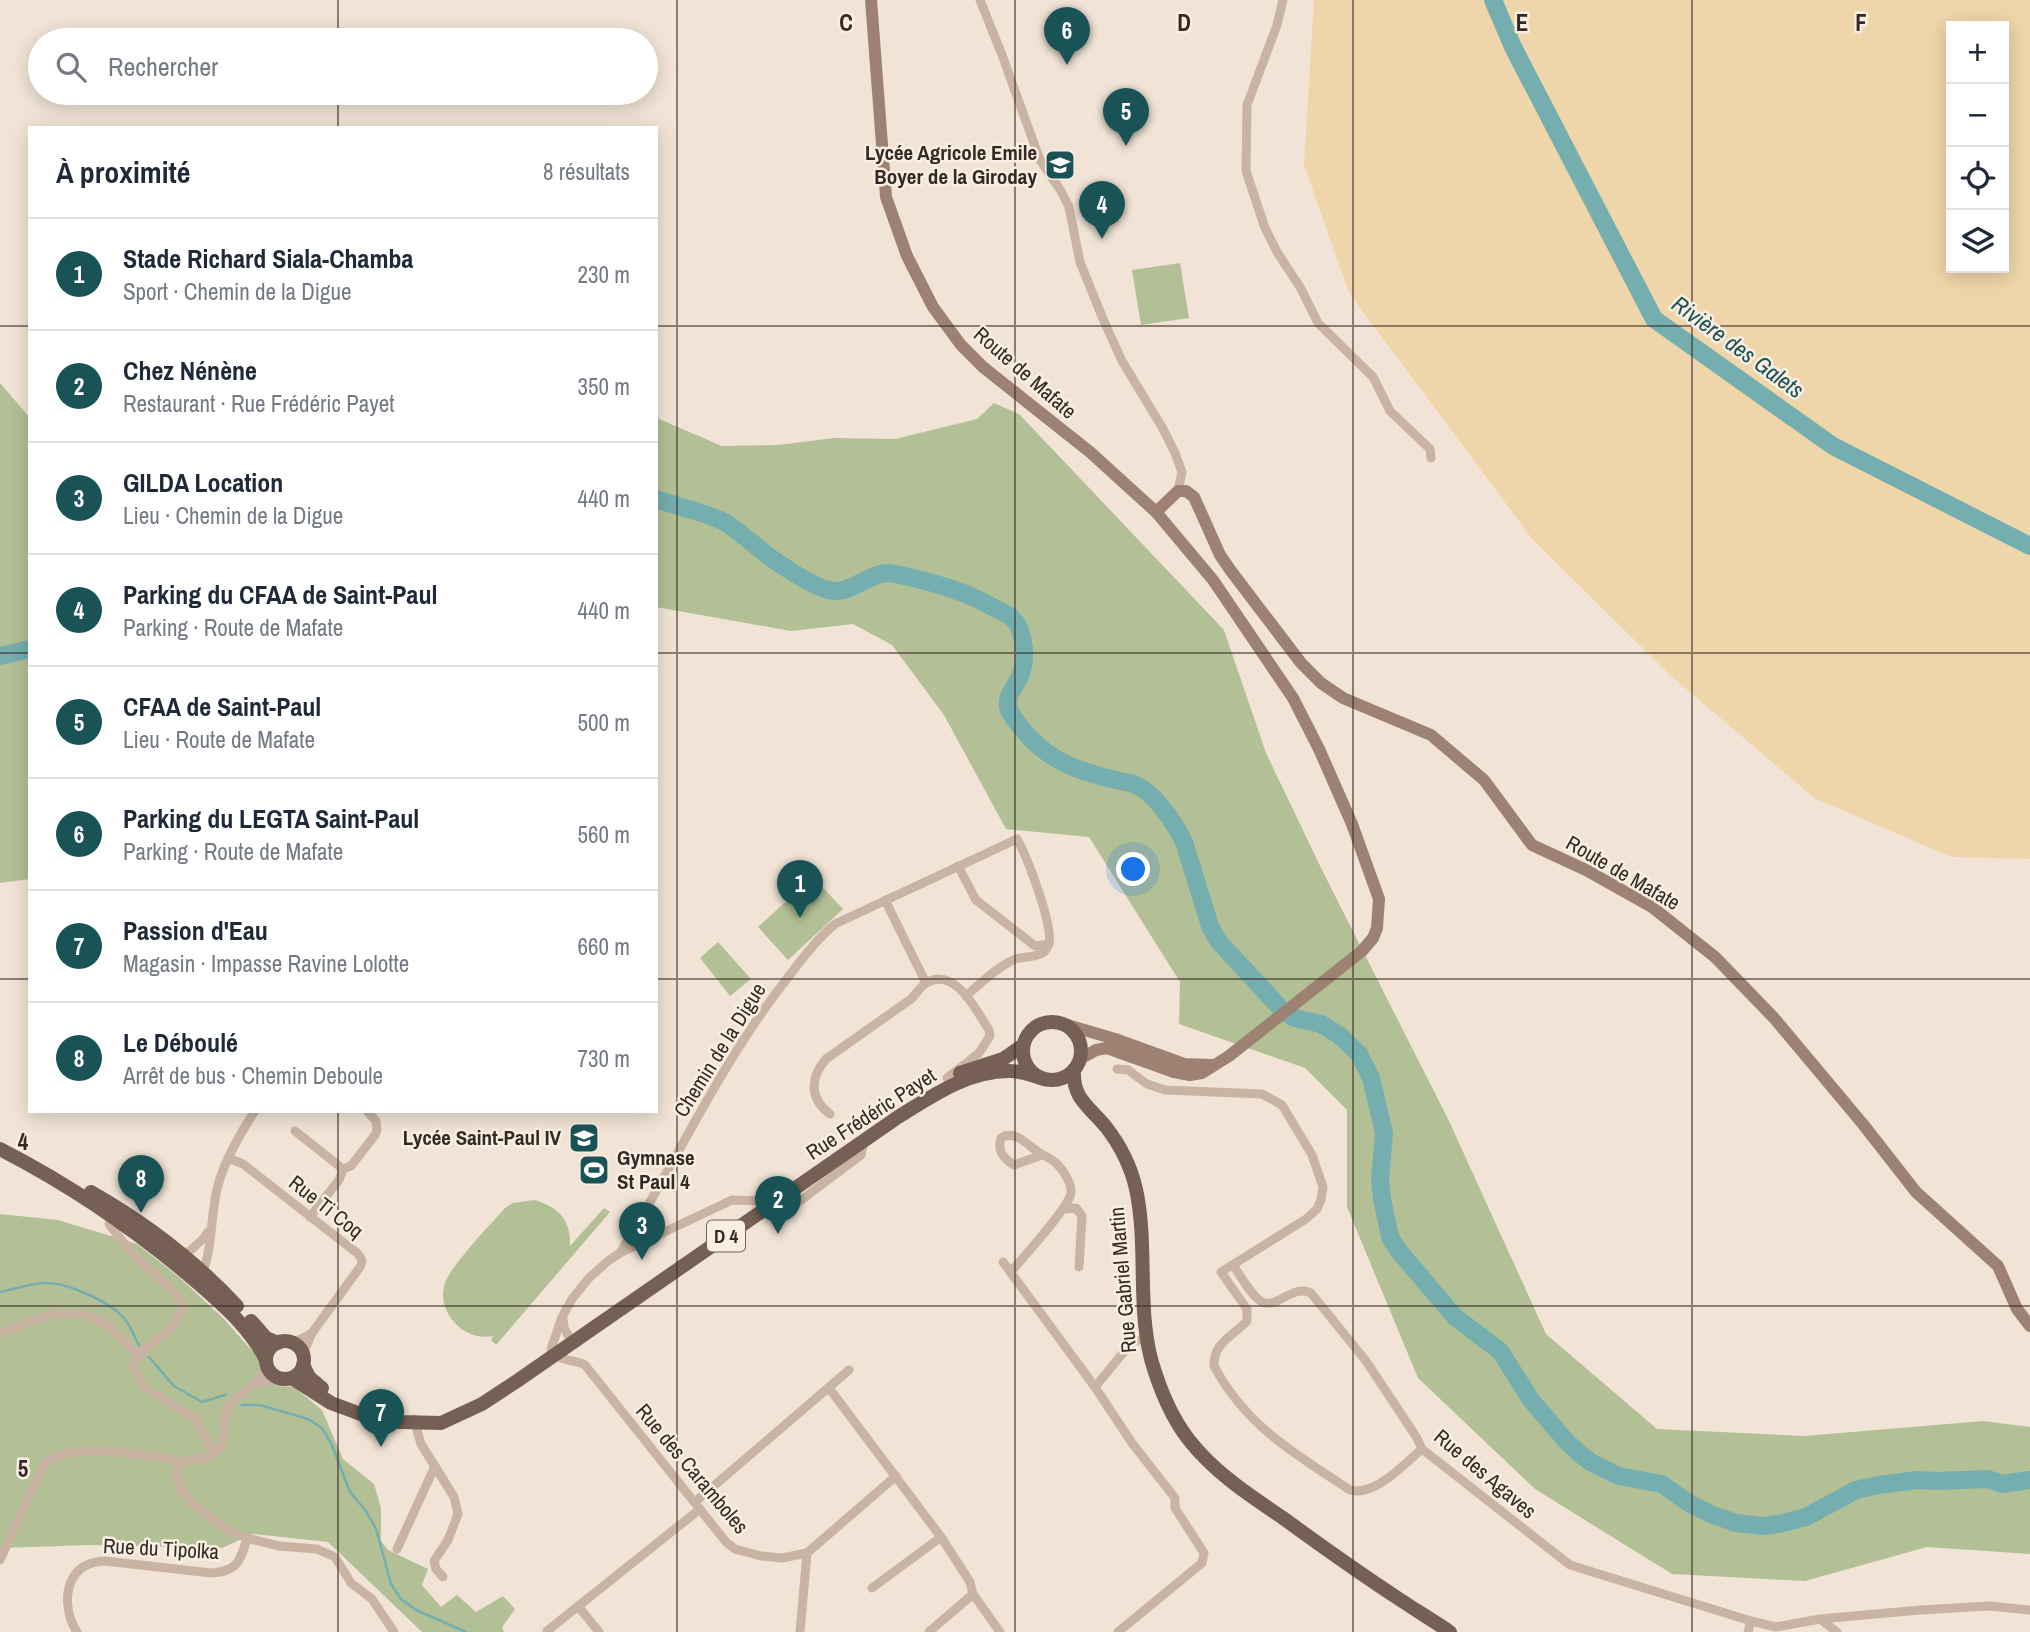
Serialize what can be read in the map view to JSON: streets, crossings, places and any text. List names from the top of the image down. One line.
{"streets":{"main road":["Route de Mafate","Rue Frédéric Payet","D 4","Rue Gabriel Martin"],"street":["Chemin de la Digue","Rue Ti Coq","Rue des Caramboles","Rue des Agaves","Rue du Tipolka"]},"crossings":[["Route de Mafate","Rue Frédéric Payet"],["Route de Mafate","Rue Gabriel Martin"],["Chemin de la Digue","Rue Frédéric Payet"],["Chemin de la Digue","Rue des Caramboles"],["Rue Frédéric Payet","D 4"],["Rue Frédéric Payet","Rue Gabriel Martin"],["Rue Frédéric Payet","Rue des Caramboles"],["Rue Ti Coq","D 4"]],"water":["Rivière des Galets"],"places":{"school or university":["Lycée Agricole Emile Boyer de la Giroday","Lycée Saint-Paul IV"],"sports":["Gymnase St Paul 4"]},"page":{"pins":["6","5","4","1","8","2","3","7"],"map_buttons":["+","−"],"search":"Rechercher","heading":["À proximité","8 résultats"],"list":[{"mark":"1","name":"Stade Richard Siala-Chamba","note":"Sport · Chemin de la Digue","value":"230 m"},{"mark":"2","name":"Chez Nénène","note":"Restaurant · Rue Frédéric Payet","value":"350 m"},{"mark":"3","name":"GILDA Location","note":"Lieu · Chemin de la Digue","value":"440 m"},{"mark":"4","name":"Parking du CFAA de Saint-Paul","note":"Parking · Route de Mafate","value":"440 m"},{"mark":"5","name":"CFAA de Saint-Paul","note":"Lieu · Route de Mafate","value":"500 m"},{"mark":"6","name":"Parking du LEGTA Saint-Paul","note":"Parking · Route de Mafate","value":"560 m"},{"mark":"7","name":"Passion d'Eau","note":"Magasin · Impasse Ravine Lolotte","value":"660 m"},{"mark":"8","name":"Le Déboulé","note":"Arrêt de bus · Chemin Deboule","value":"730 m"}]},"grid":{"columns":["C","D","E","F"],"rows":["4","5"]}}
